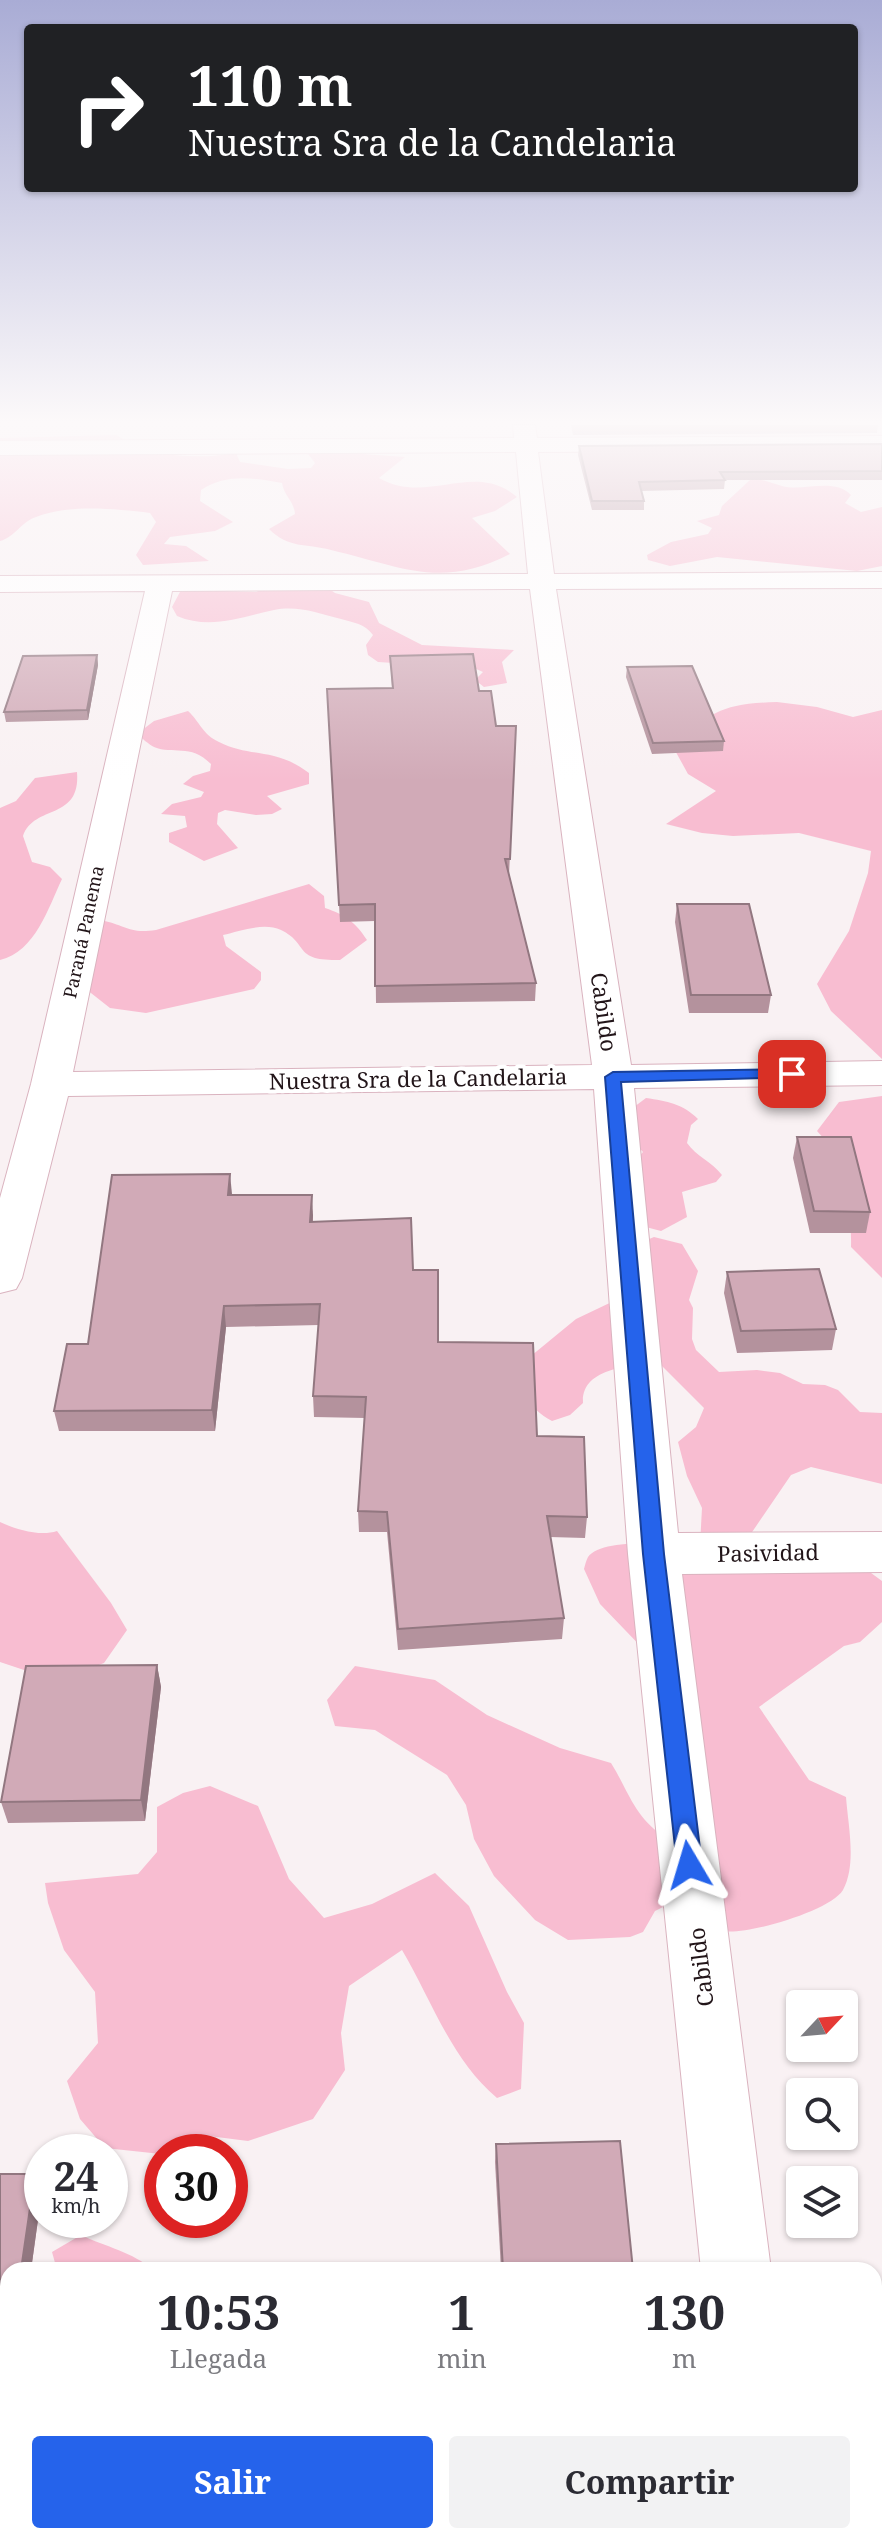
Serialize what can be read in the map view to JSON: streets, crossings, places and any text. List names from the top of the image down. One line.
{"streets":{"street":["Paraná Panema","Cabildo","Nuestra Sra de la Candelaria","Pasividad"]},"crossings":[["Paraná Panema","Nuestra Sra de la Candelaria"],["Cabildo","Nuestra Sra de la Candelaria"],["Cabildo","Pasividad"]],"north":"top right","page":{"turn":["110 m","Nuestra Sra de la Candelaria"],"speed":"24 km/h","limit":"30","eta":["10:53","Llegada","1","min","130","m"],"buttons":["Salir","Compartir"]}}
